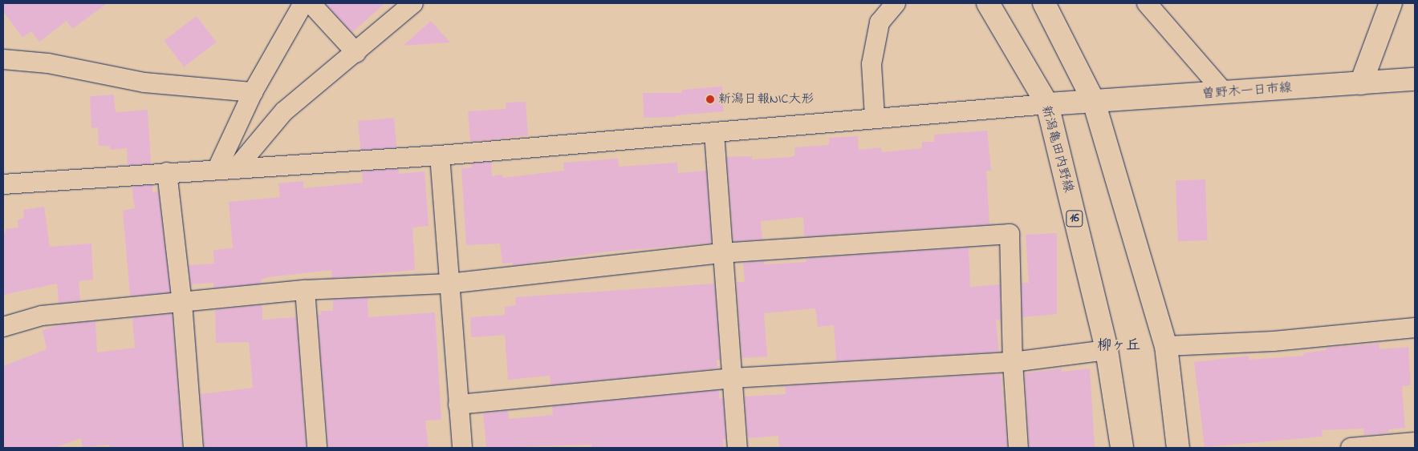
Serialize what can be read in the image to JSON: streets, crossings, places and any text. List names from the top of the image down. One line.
{"streets":{"main road":["曽野木一日市線","新潟亀田内野線","16"]},"crossings":[["曽野木一日市線","新潟亀田内野線"]],"districts":["柳ヶ丘"],"places":["新潟日報NIC大形"]}
